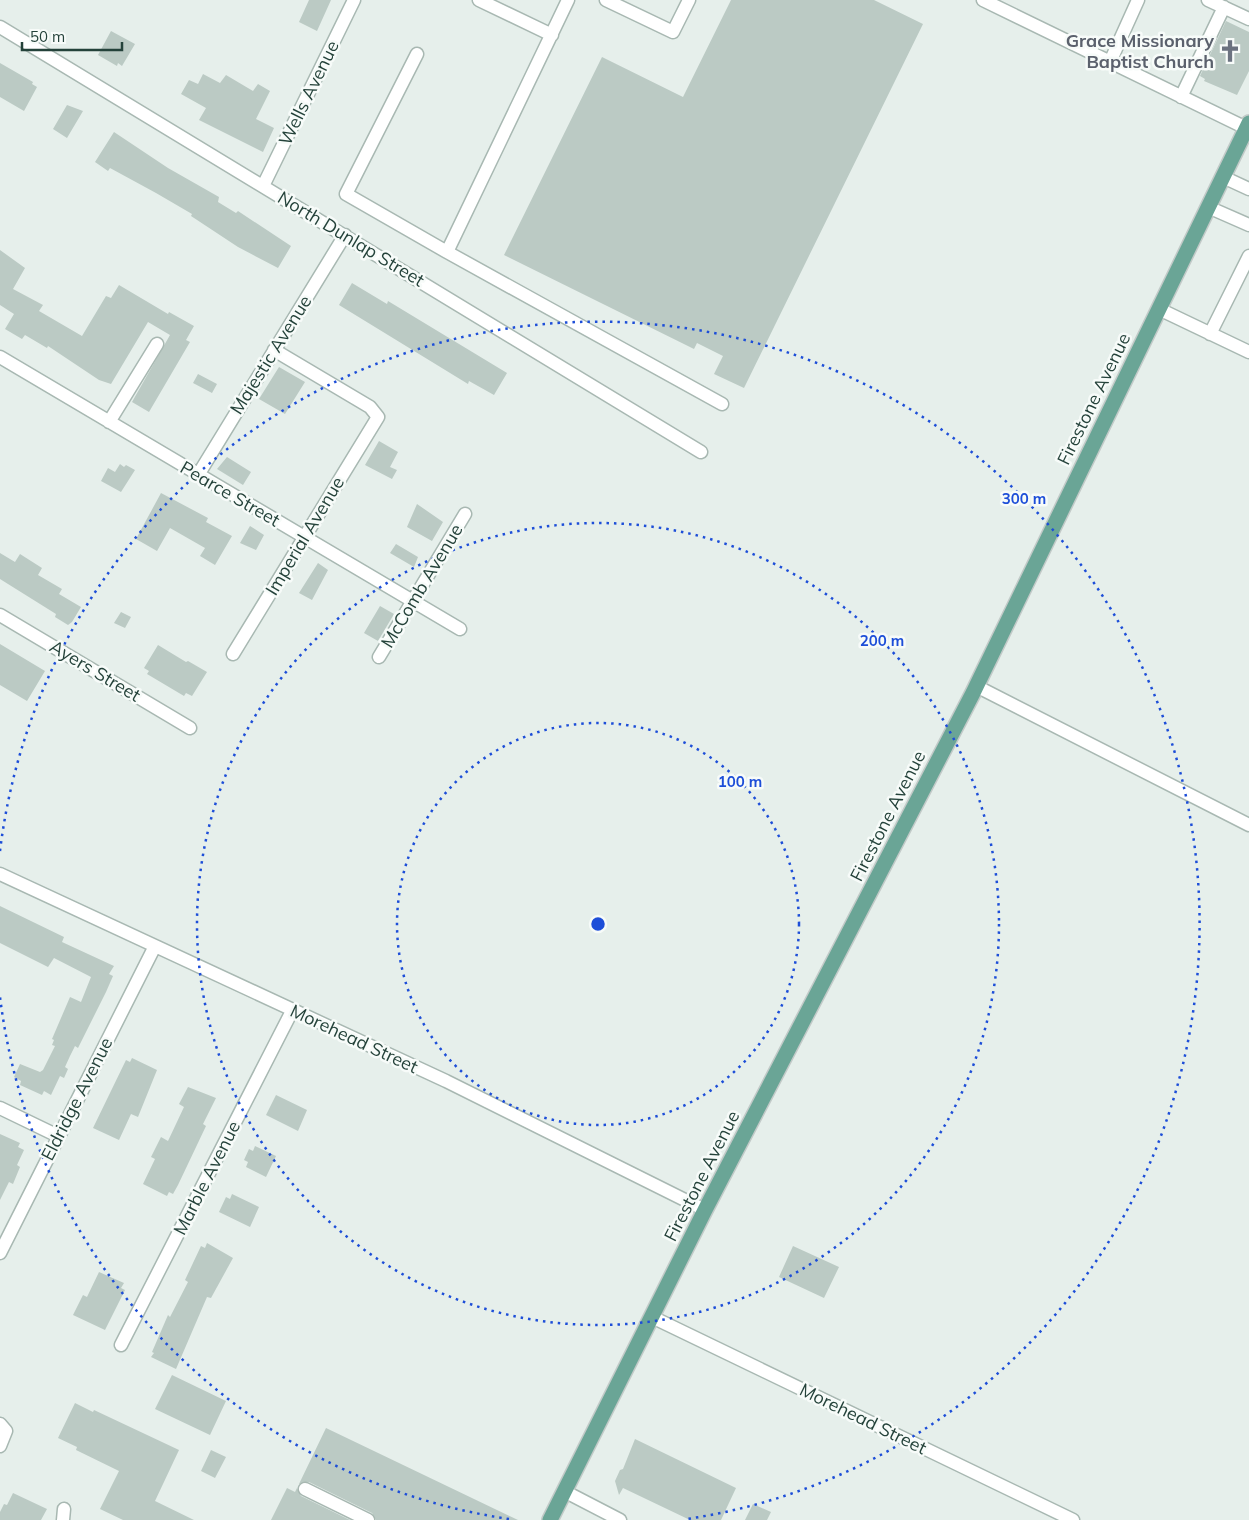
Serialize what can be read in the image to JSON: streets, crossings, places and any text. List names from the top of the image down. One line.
{"streets":{"main road":["Firestone Avenue"],"street":["Wells Avenue","North Dunlap Street","Majestic Avenue","Pearce Street","Imperial Avenue","McComb Avenue","Ayers Street","Morehead Street","Eldridge Avenue","Marble Avenue"]},"crossings":[["Wells Avenue","North Dunlap Street"],["North Dunlap Street","Majestic Avenue"],["Majestic Avenue","Pearce Street"],["Majestic Avenue","Imperial Avenue"],["Firestone Avenue","Morehead Street"],["Pearce Street","Imperial Avenue"],["Pearce Street","McComb Avenue"],["Morehead Street","Eldridge Avenue"],["Morehead Street","Marble Avenue"]],"places":{"church":["Grace Missionary Baptist Church"]},"scale_bar":"50 m","rings":["300 m","200 m","100 m"]}
